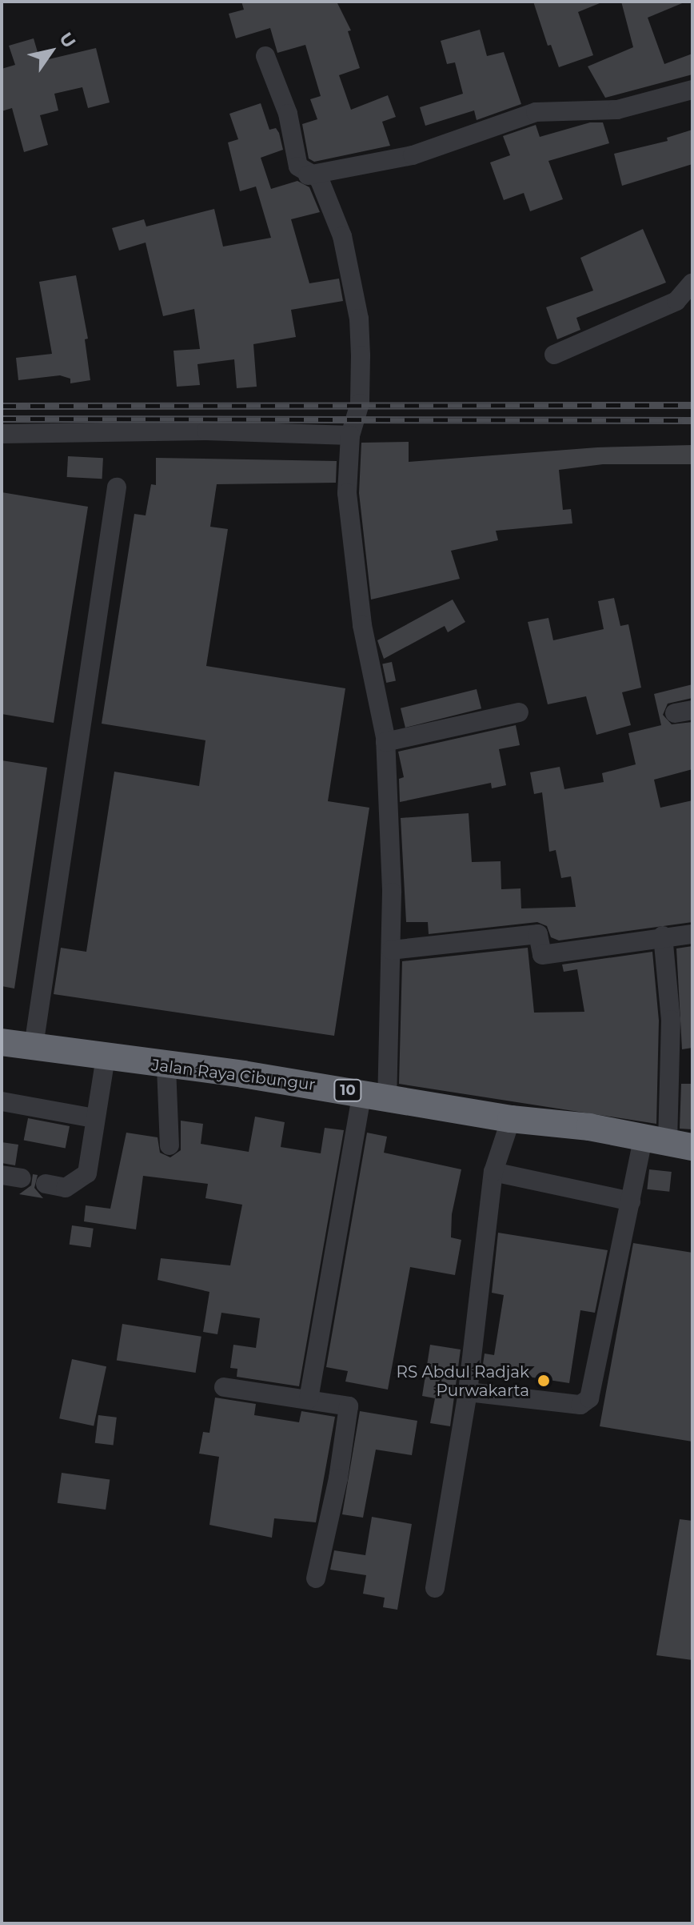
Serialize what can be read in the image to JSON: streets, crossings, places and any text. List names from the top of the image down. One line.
{"streets":{"highway":["Jalan Raya Cibungur","10"]},"places":["RS Abdul Radjak Purwakarta"],"north":"top right"}
